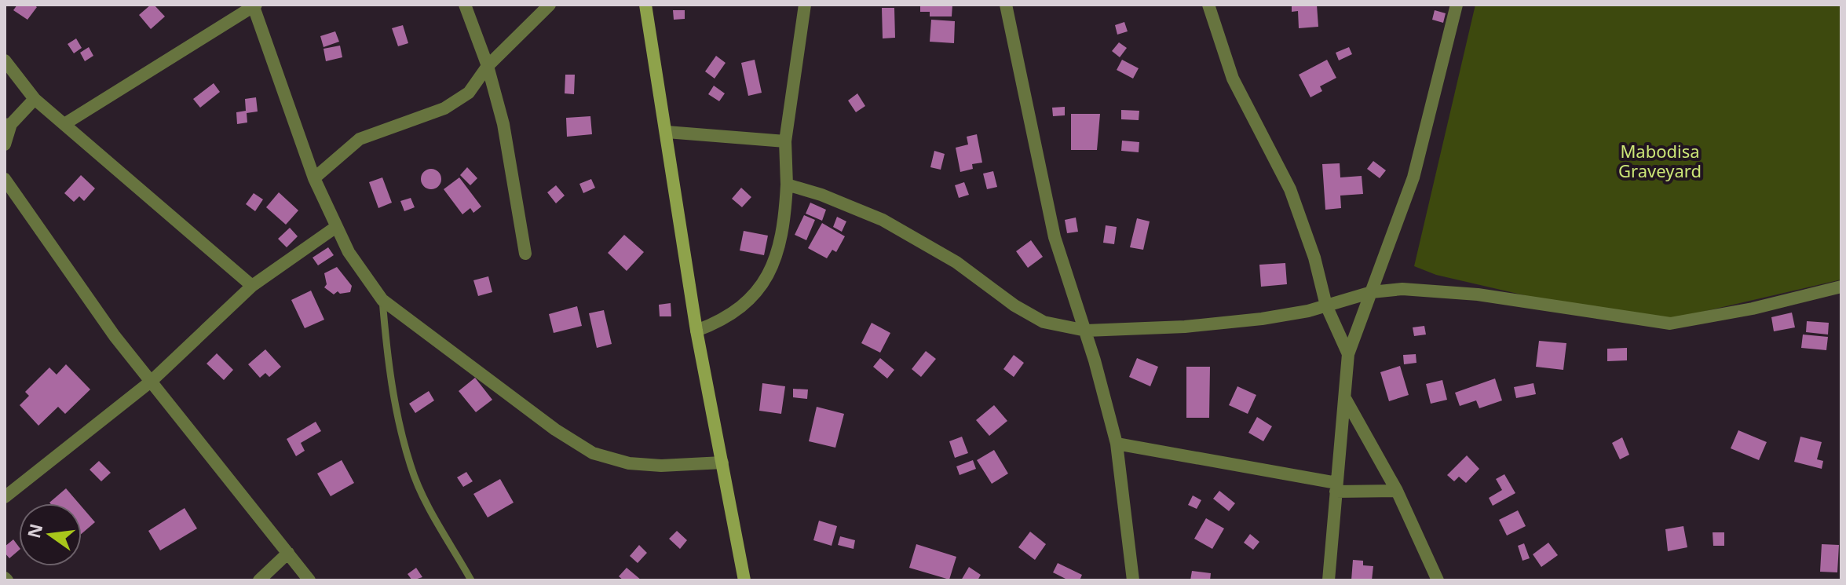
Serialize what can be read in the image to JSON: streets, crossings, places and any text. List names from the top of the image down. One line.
{"parks":["Mabodisa Graveyard"],"north":"left"}
